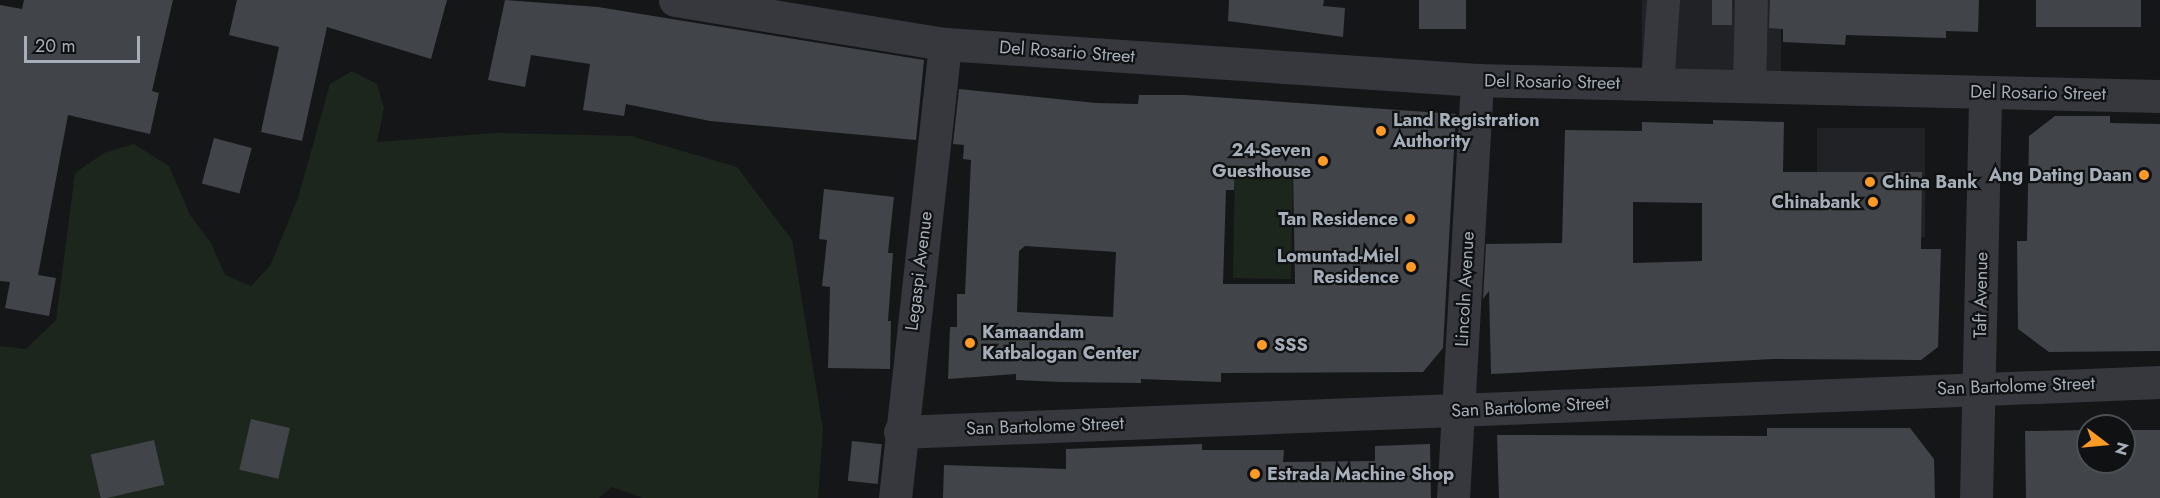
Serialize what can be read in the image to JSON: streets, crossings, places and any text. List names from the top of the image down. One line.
{"streets":{"street":["Del Rosario Street","Legaspi Avenue","Lincoln Avenue","Taft Avenue","San Bartolome Street"]},"crossings":[["Del Rosario Street","Legaspi Avenue"],["Del Rosario Street","Lincoln Avenue"],["Del Rosario Street","Taft Avenue"],["Legaspi Avenue","San Bartolome Street"],["Lincoln Avenue","San Bartolome Street"],["Taft Avenue","San Bartolome Street"]],"places":["Land Registration Authority","24-Seven Guesthouse","Ang Dating Daan","China Bank","Chinabank","Tan Residence","Lomuntad-Miel Residence","Kamaandam Katbalogan Center","SSS","Estrada Machine Shop"],"scale_bar":"20 m","north":"right"}
